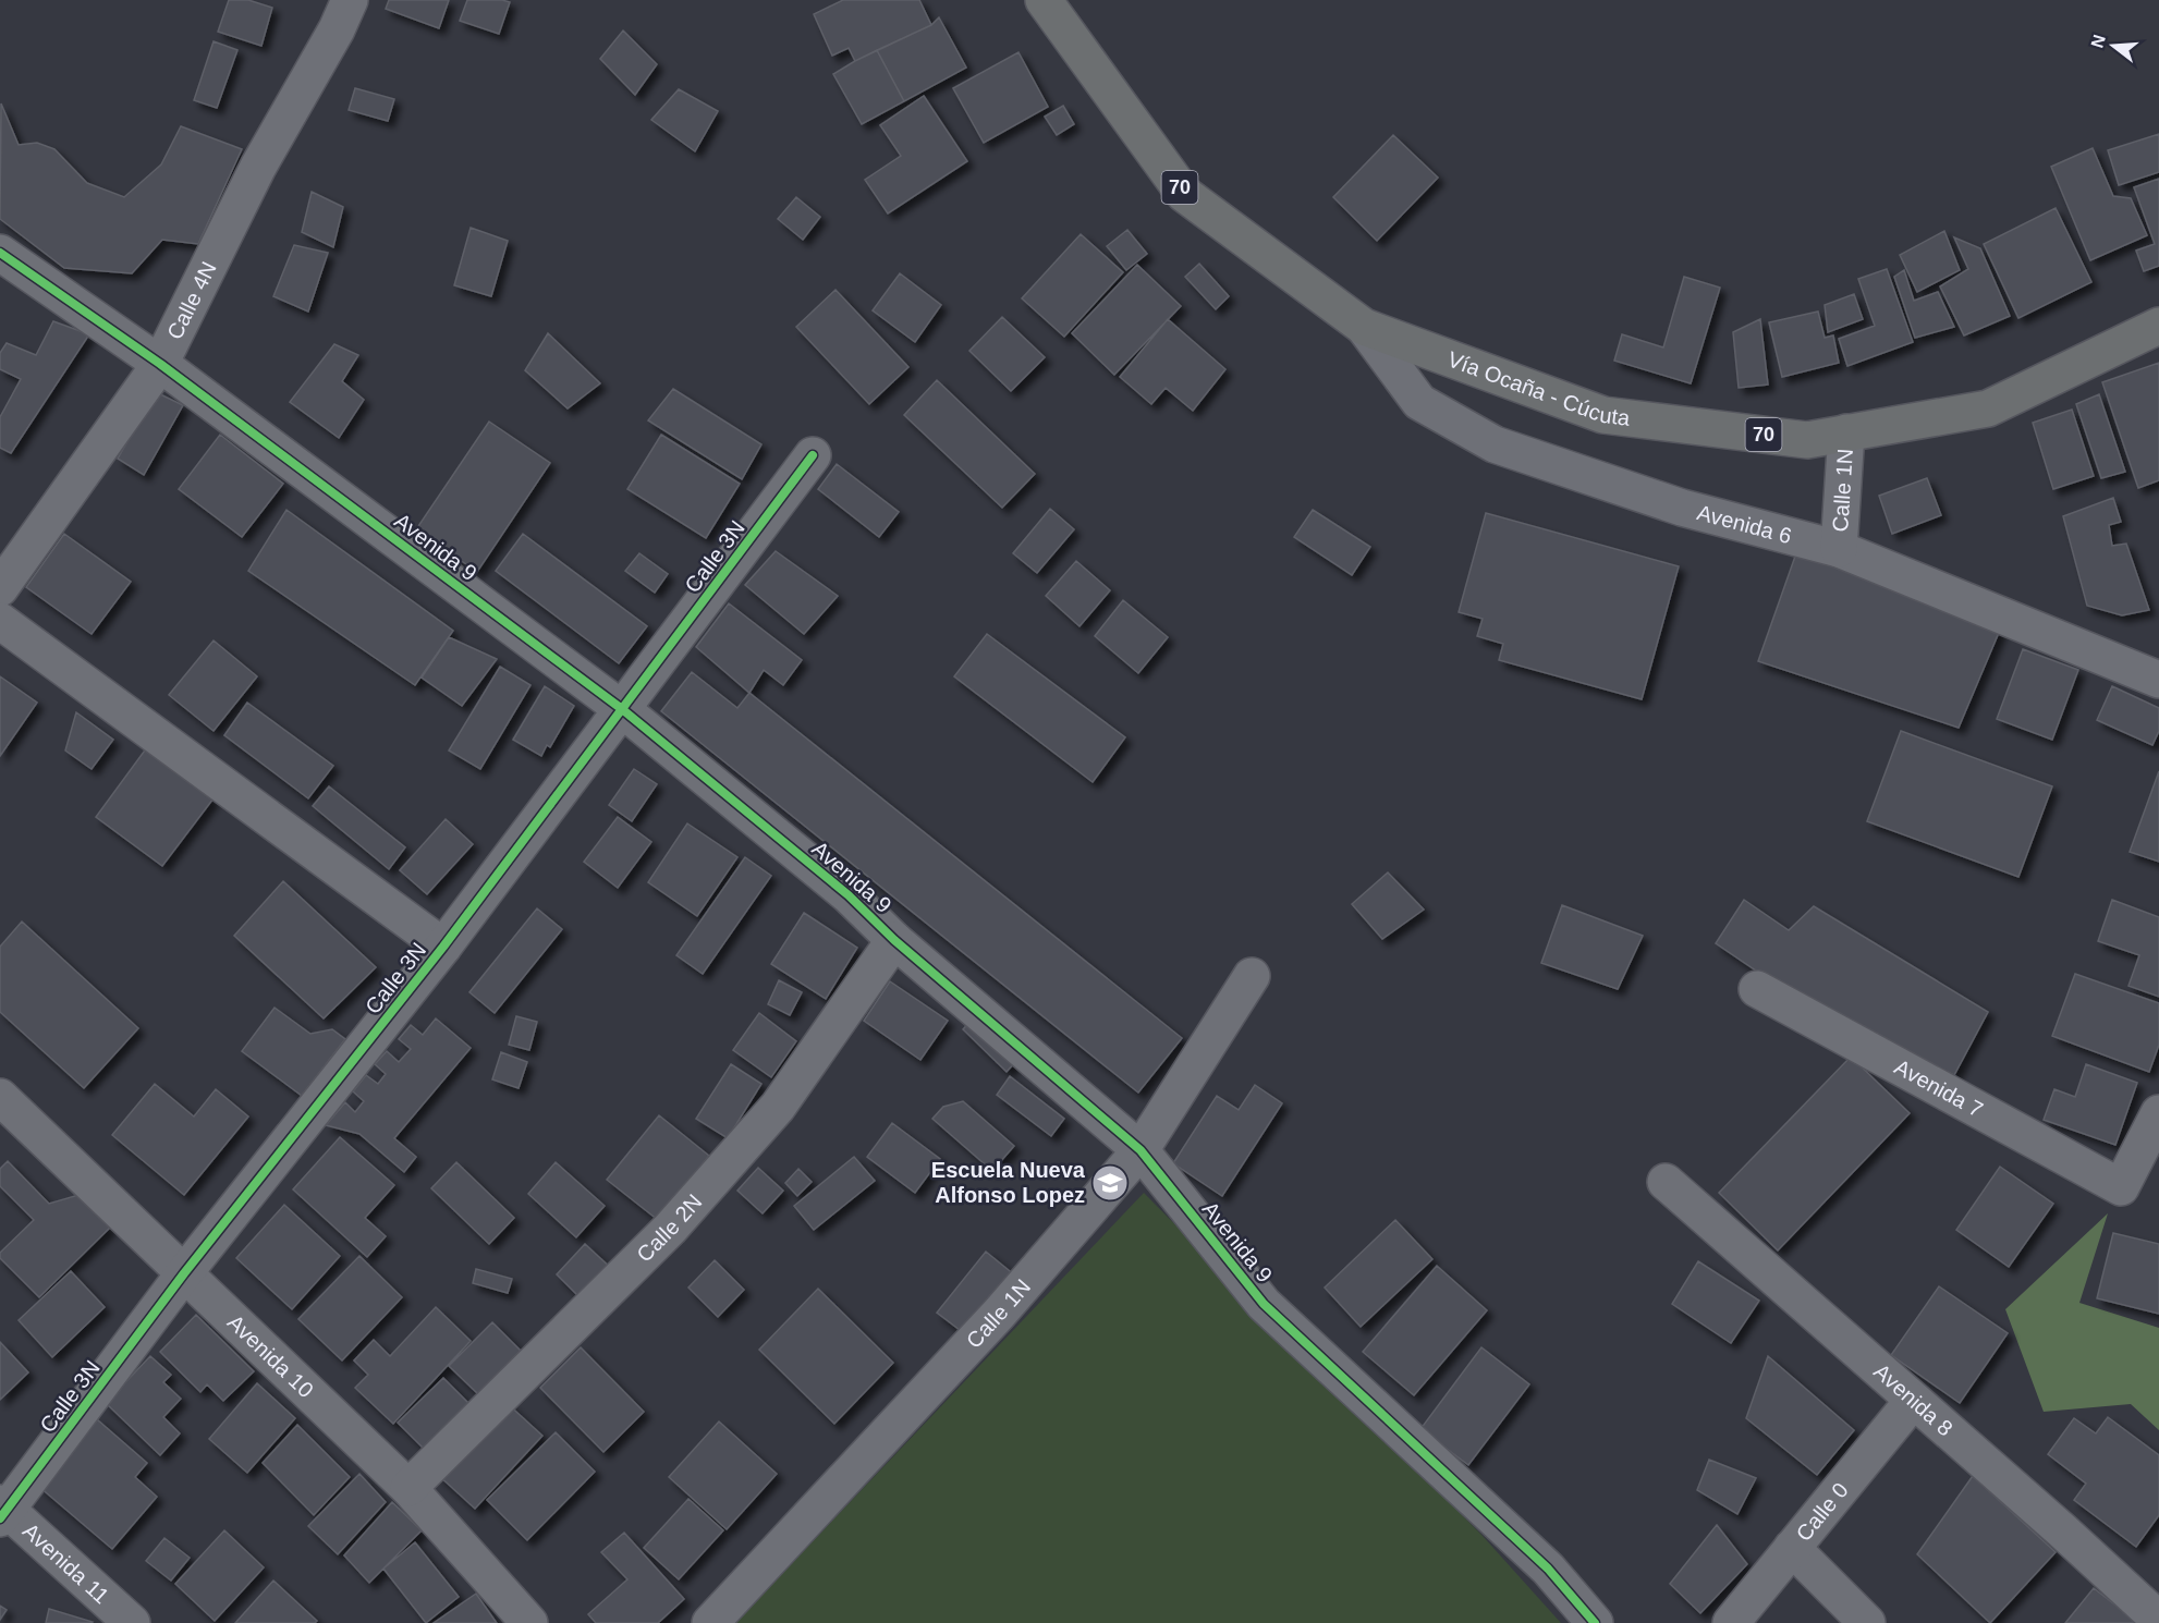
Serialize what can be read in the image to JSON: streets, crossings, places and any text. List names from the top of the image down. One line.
{"streets":{"main road":["70","Vía Ocaña - Cúcuta"],"street":["Calle 4N","Calle 1N","Avenida 6","Avenida 9","Calle 3N","Avenida 7","Calle 2N","Avenida 10","Avenida 8","Calle 0","Avenida 11"]},"crossings":[["Calle 4N","Avenida 9"],["Vía Ocaña - Cúcuta","Calle 1N"],["Vía Ocaña - Cúcuta","Avenida 6"],["Calle 1N","Avenida 6"],["Calle 1N","Avenida 9"],["Avenida 9","Calle 3N"],["Avenida 9","Calle 2N"],["Calle 3N","Avenida 10"],["Calle 3N","Avenida 11"],["Calle 2N","Avenida 10"],["Avenida 8","Calle 0"]],"places":{"school or university":["Escuela Nueva Alfonso Lopez"]},"north":"left"}
